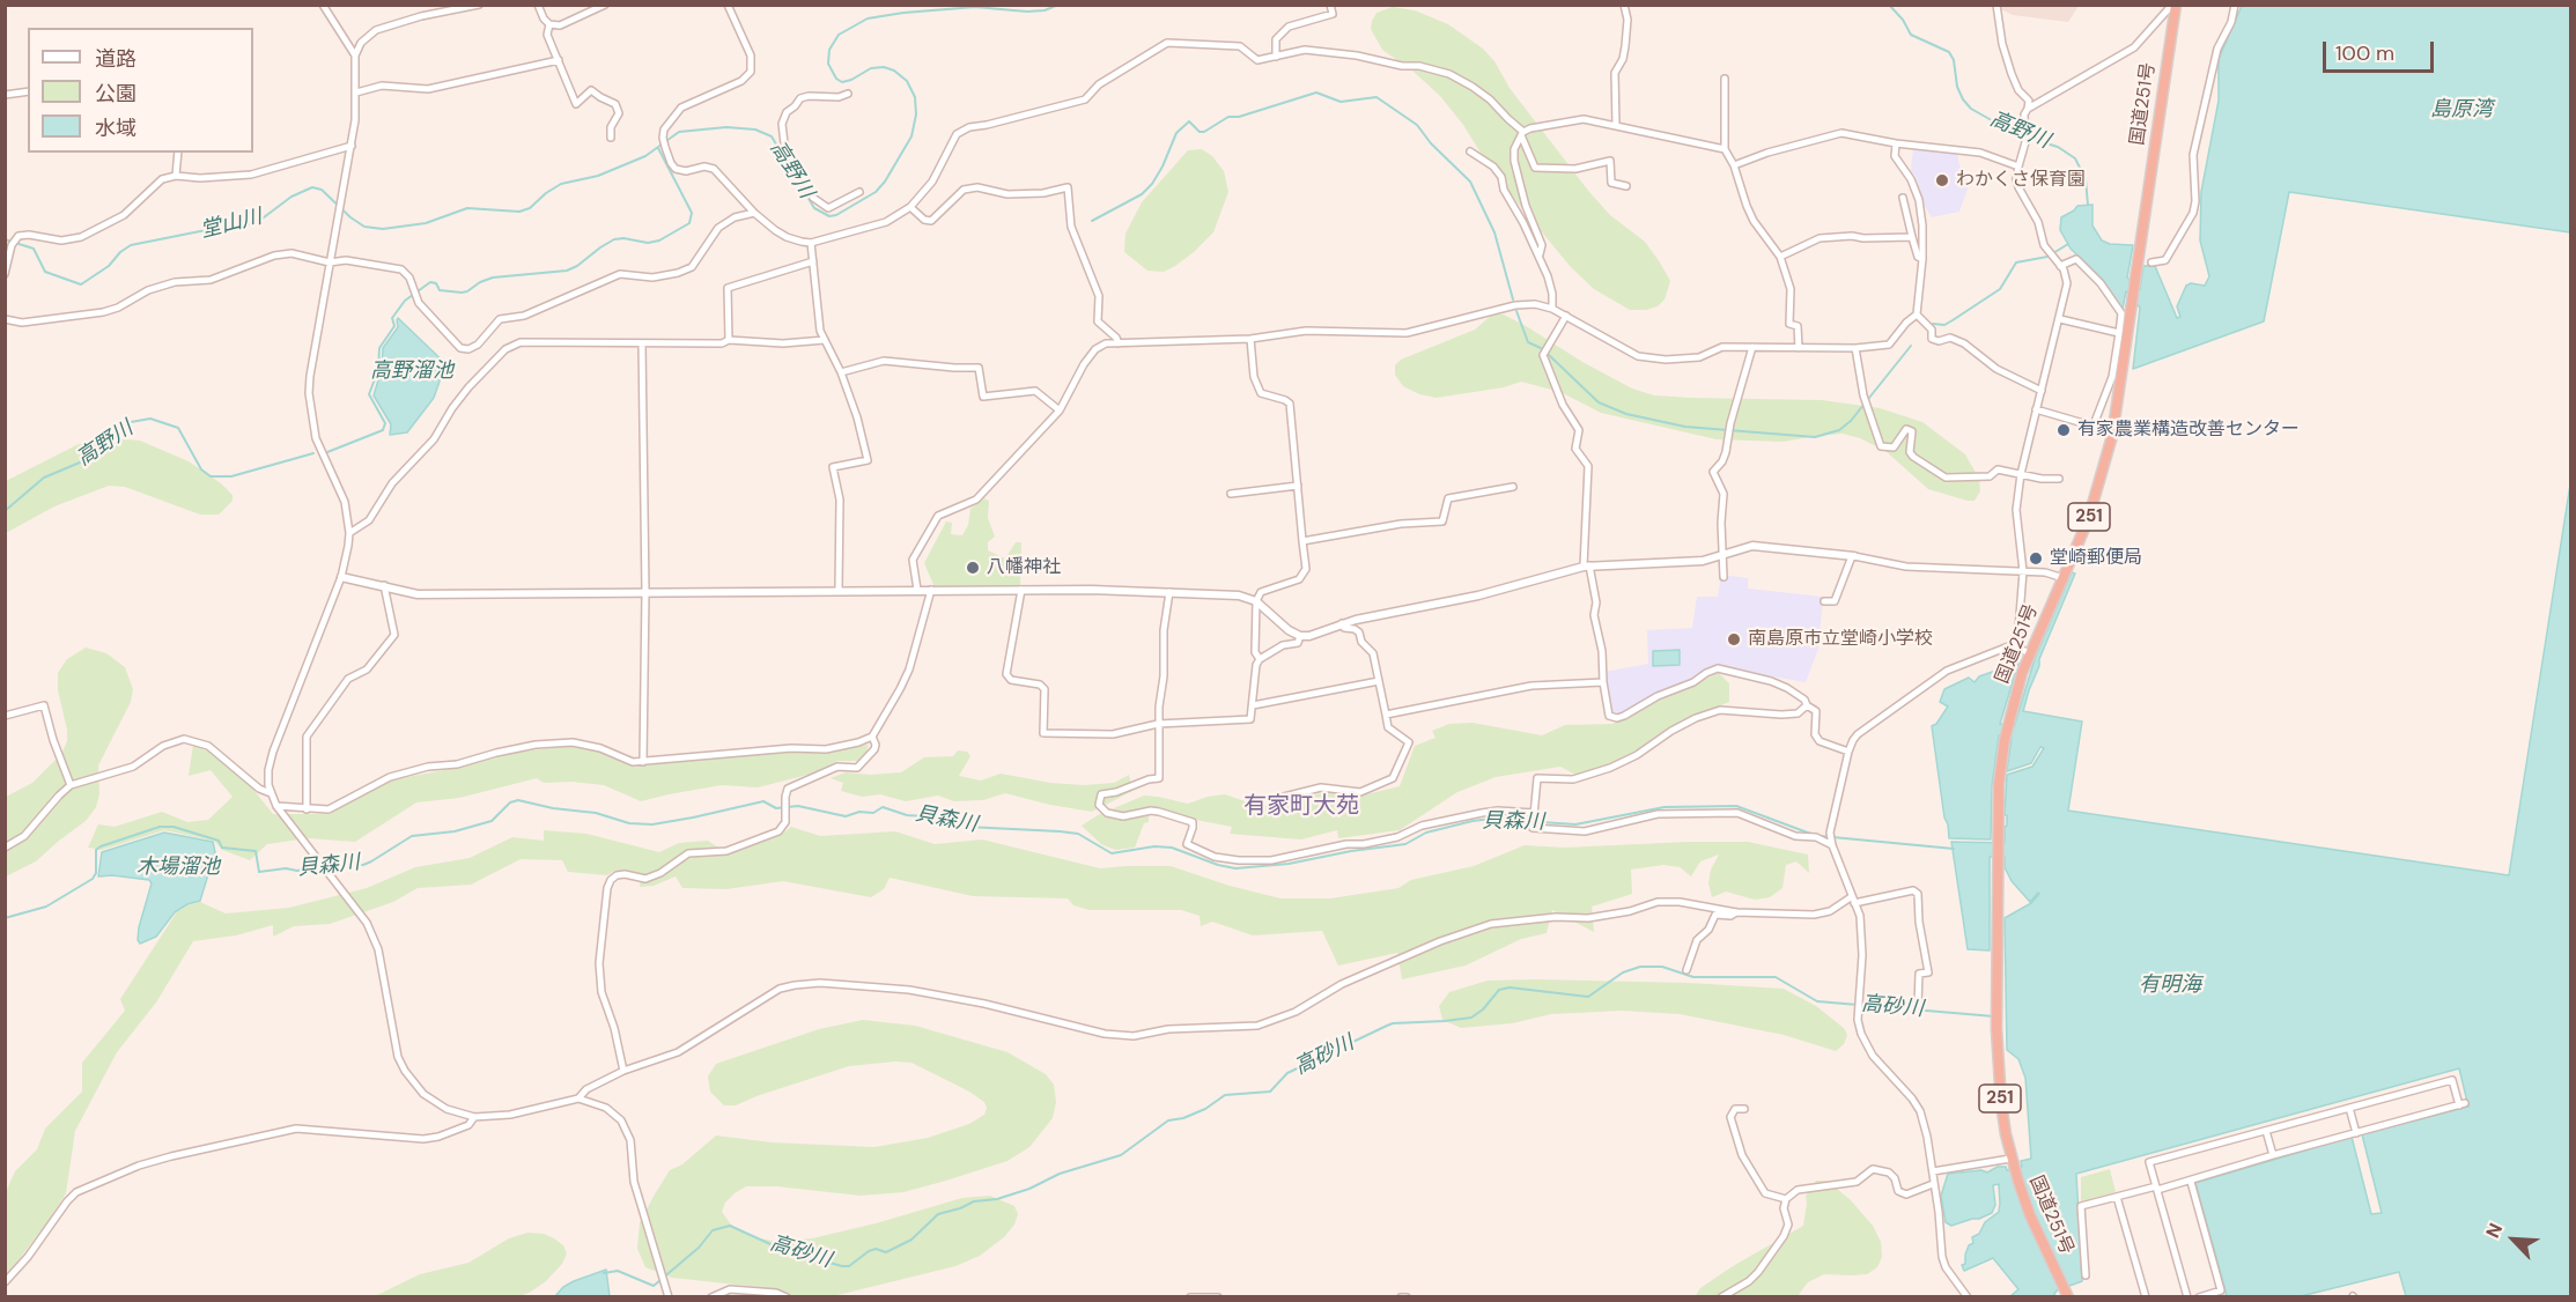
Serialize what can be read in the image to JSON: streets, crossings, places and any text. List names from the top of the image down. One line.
{"streets":{"highway":["国道251号","251"]},"districts":["有家町大苑"],"water":["島原湾","高野川","堂山川","高野溜池","貝森川","木場溜池","有明海","高砂川"],"places":["わかくさ保育園","有家農業構造改善センター","堂崎郵便局","八幡神社","南島原市立堂崎小学校"],"legend":["道路","公園","水域"],"scale_bar":"100 m","north":"top left"}
